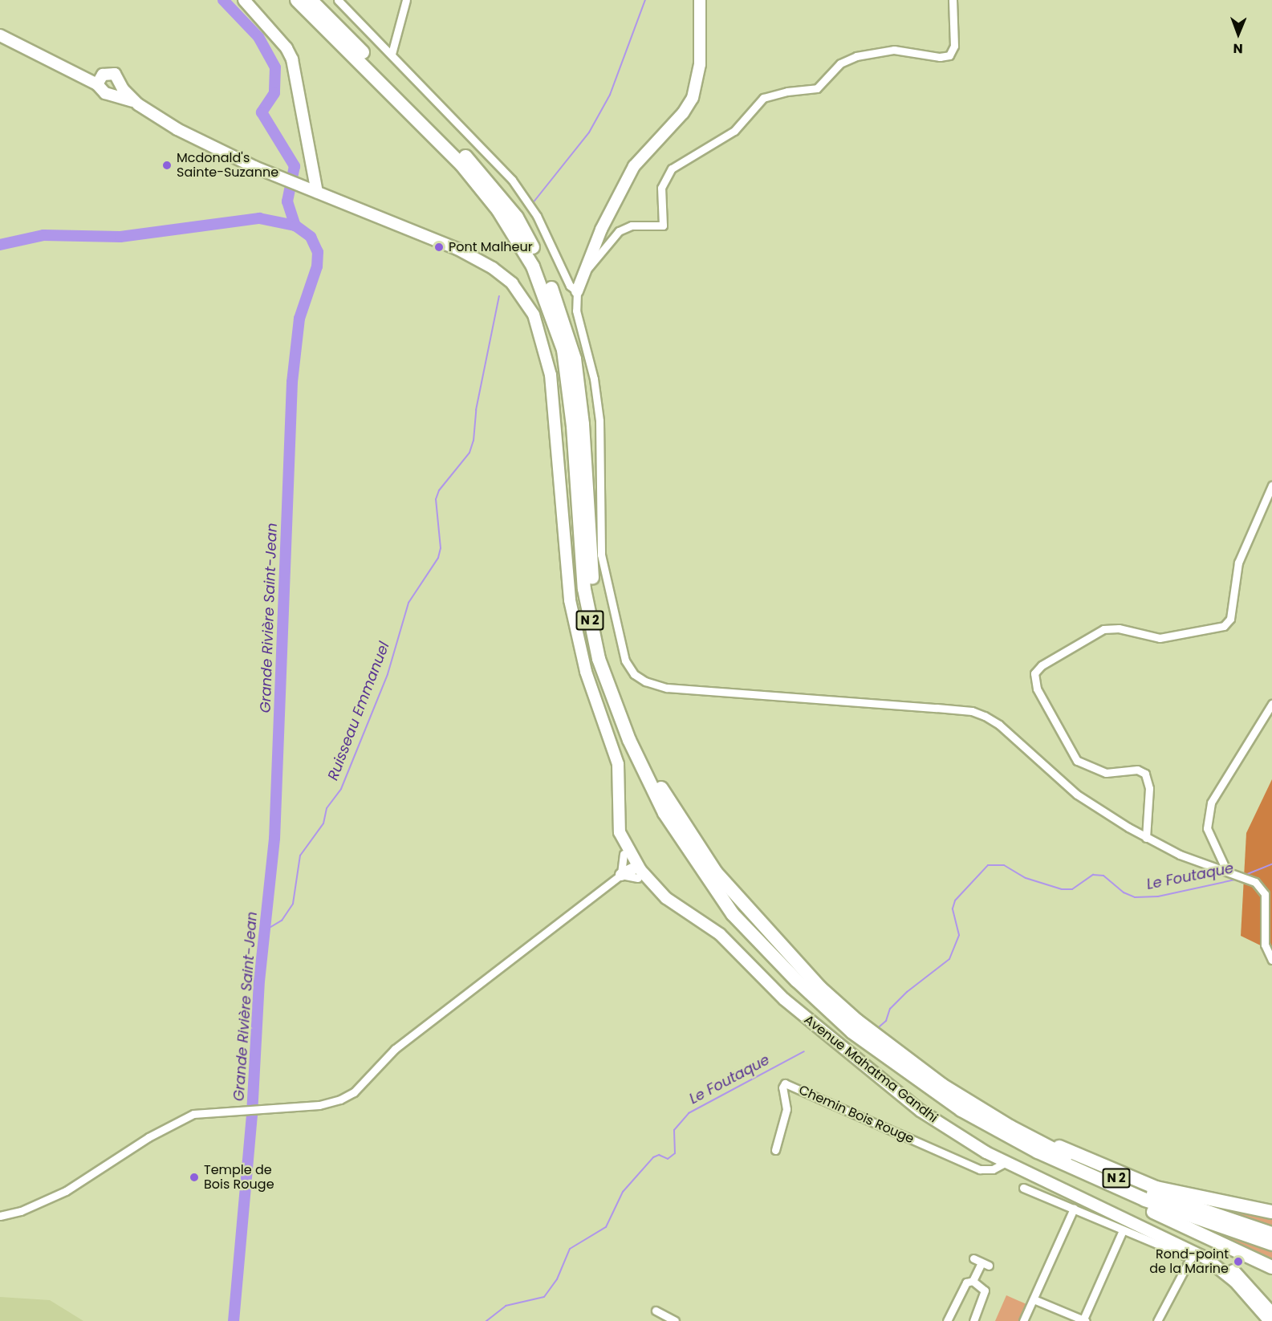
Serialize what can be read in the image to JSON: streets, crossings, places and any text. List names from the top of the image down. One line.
{"streets":{"highway":["N 2"],"main road":["Avenue Mahatma Gandhi"],"street":["Chemin Bois Rouge"]},"crossings":[["Avenue Mahatma Gandhi","Chemin Bois Rouge"]],"water":["Grande Rivière Saint-Jean","Ruisseau Emmanuel","Le Foutaque"],"places":["Mcdonald's Sainte-Suzanne","Pont Malheur","Temple de Bois Rouge","Rond-point de la Marine"],"north":"bottom"}
